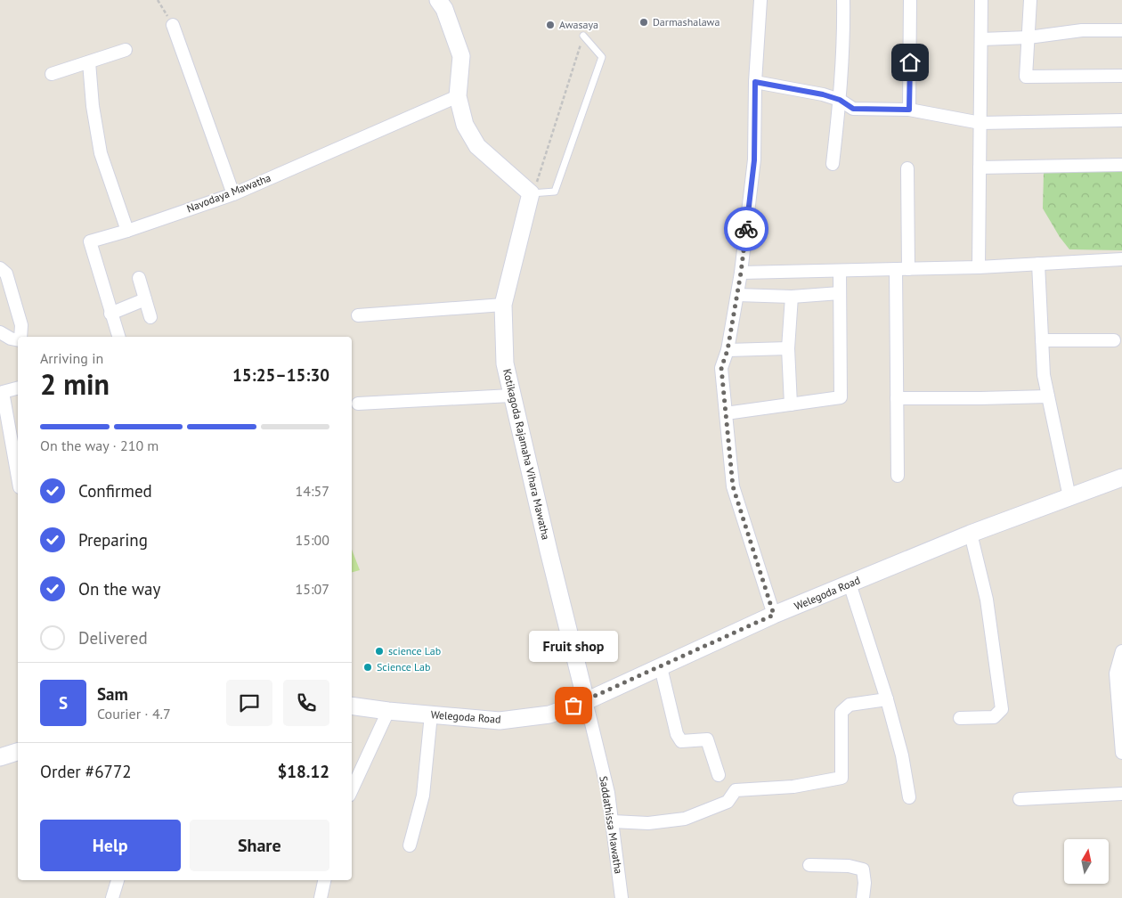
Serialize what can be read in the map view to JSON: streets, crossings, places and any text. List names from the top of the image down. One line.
{"streets":{"street":["Navodaya Mawatha","Kotikagoda Rajamaha Vihara Mawatha","Welegoda Road","Saddathissa Mawatha"]},"crossings":[["Kotikagoda Rajamaha Vihara Mawatha","Welegoda Road"],["Kotikagoda Rajamaha Vihara Mawatha","Saddathissa Mawatha"],["Welegoda Road","Saddathissa Mawatha"]],"places":["Darmashalawa","Awasaya","science Lab","Science Lab","Fruit shop"],"north":"top","page":{"heading":["2 min","Arriving in","15:25–15:30"],"panel":["Sam","Courier · 4.7","Order #6772","$18.12"],"bar":"On the way · 210 m","list":[["Confirmed","14:57"],["Preparing","15:00"],["On the way","15:07"],"Delivered"],"bubble":"Fruit shop","round":"S","buttons":["Help","Share"]}}
